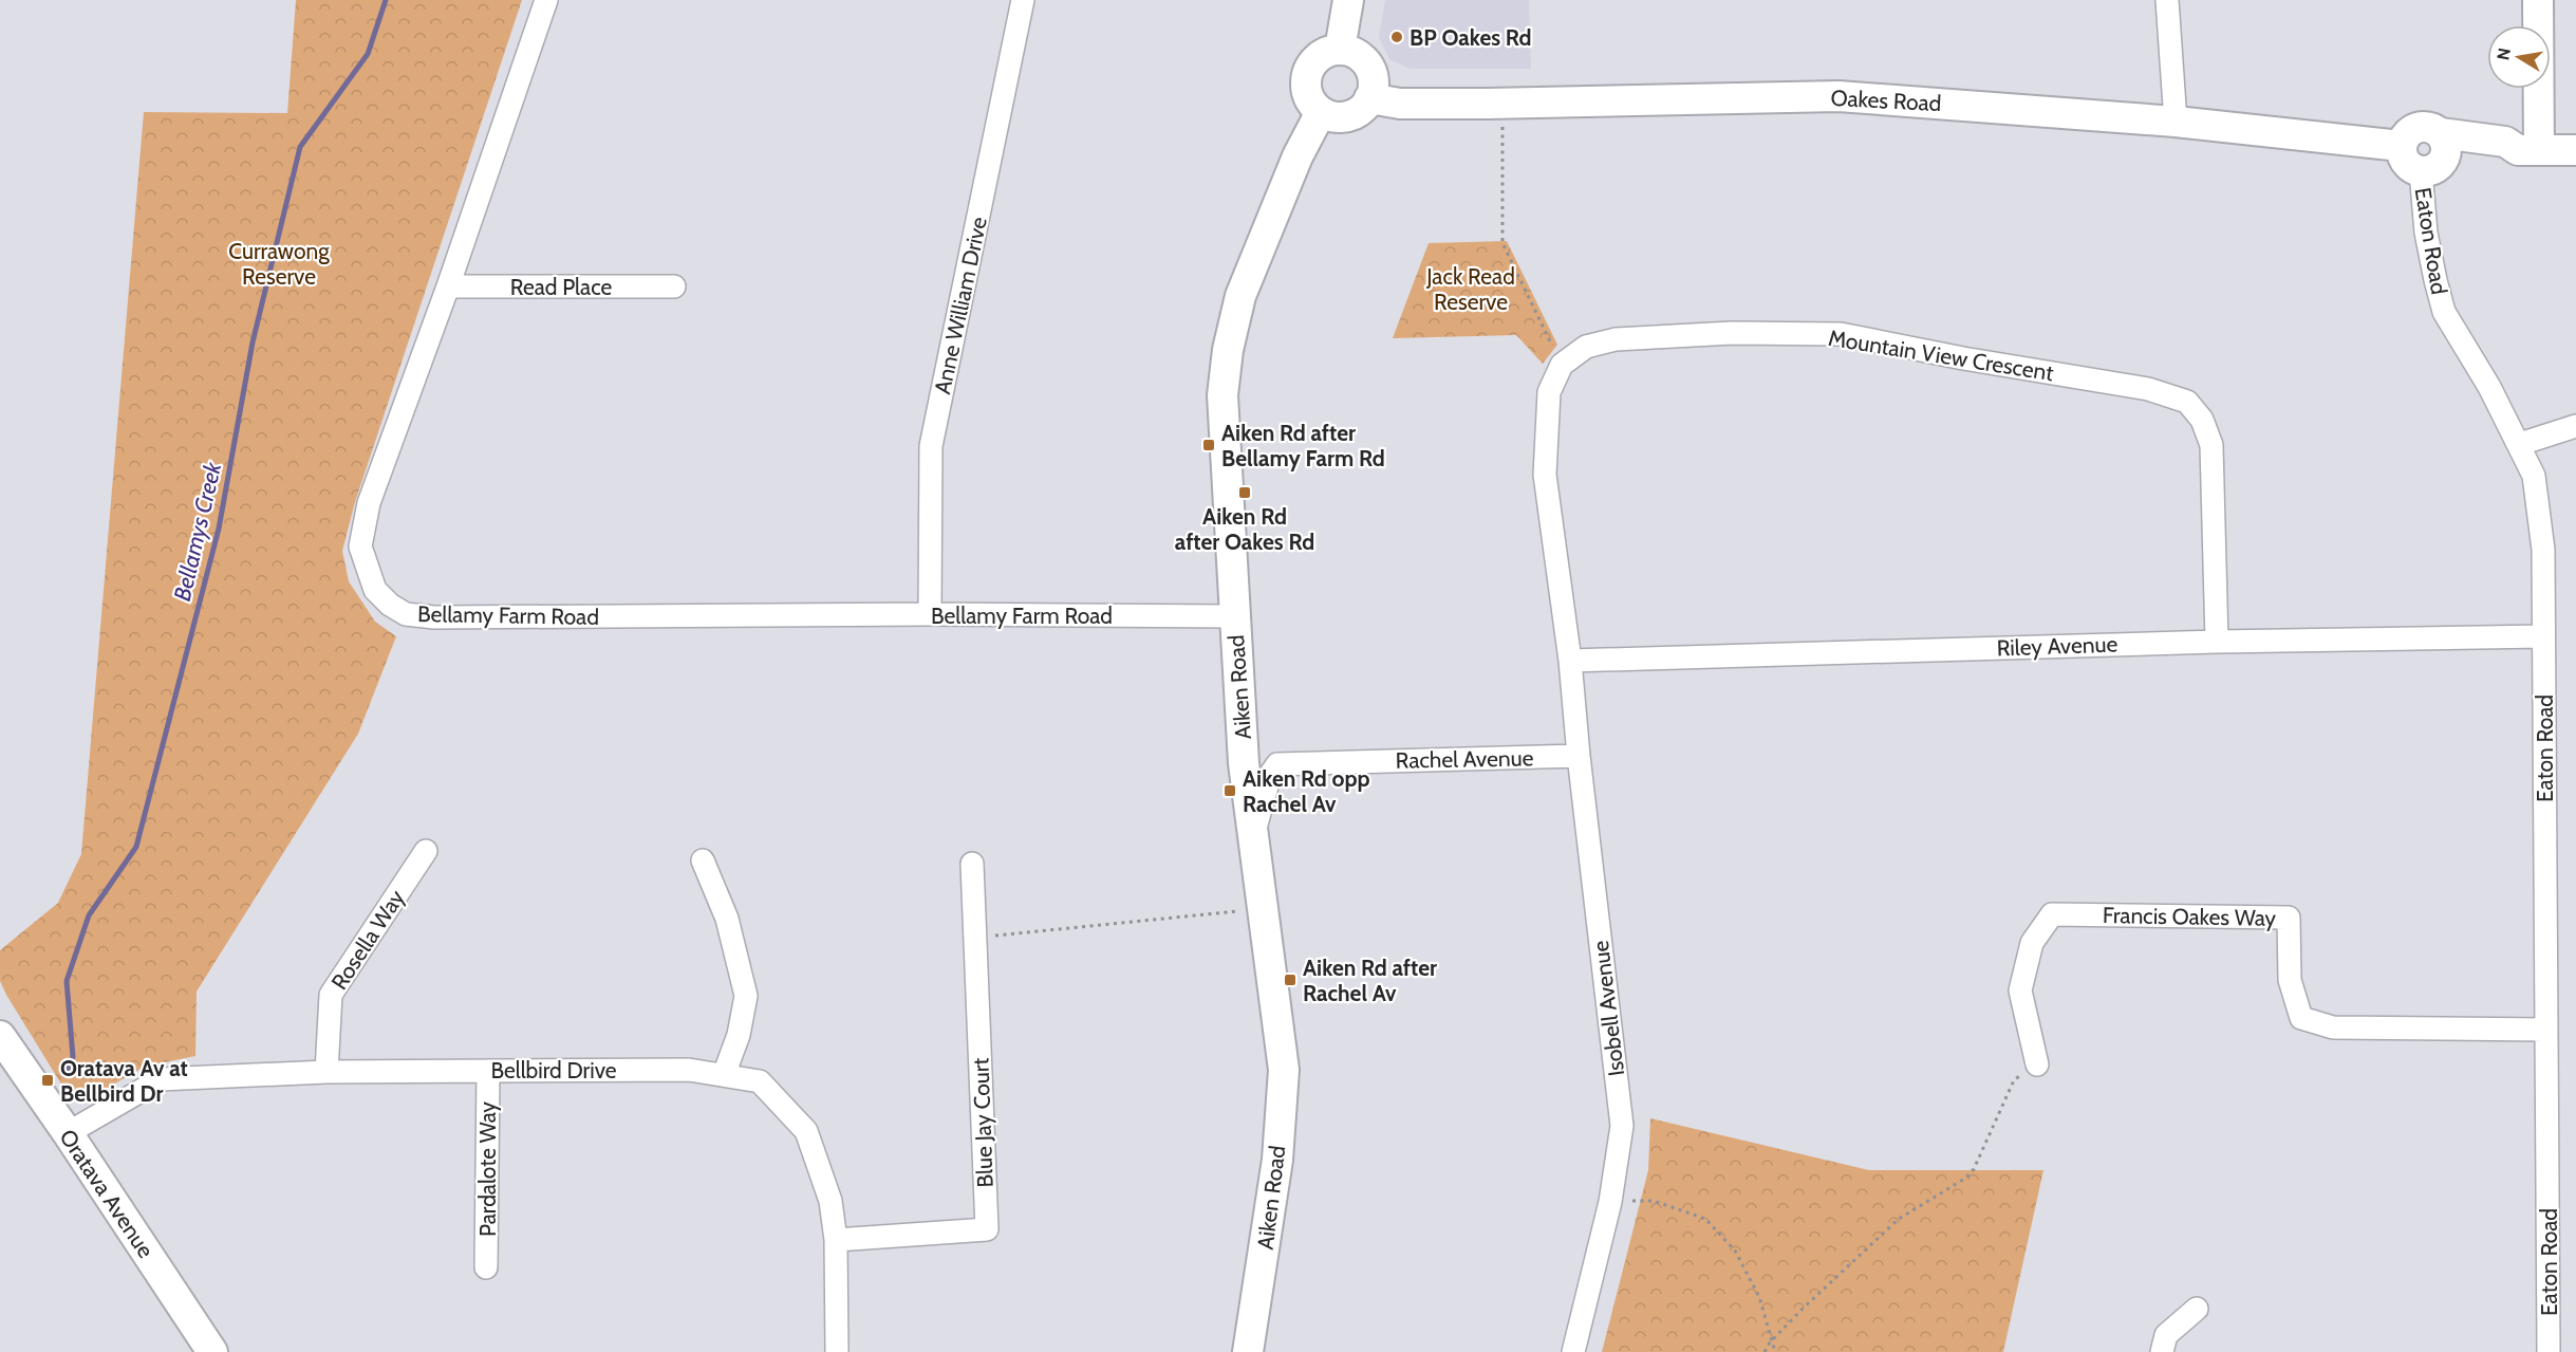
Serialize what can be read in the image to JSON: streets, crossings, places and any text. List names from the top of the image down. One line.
{"streets":{"street":["Oakes Road","Eaton Road","Read Place","Anne William Drive","Mountain View Crescent","Bellamy Farm Road","Riley Avenue","Aiken Road","Rachel Avenue","Francis Oakes Way","Rosella Way","Isobell Avenue","Bellbird Drive","Blue Jay Court","Pardalote Way","Oratava Avenue"]},"crossings":[["Oakes Road","Eaton Road"],["Oakes Road","Aiken Road"],["Eaton Road","Riley Avenue"],["Eaton Road","Francis Oakes Way"],["Read Place","Bellamy Farm Road"],["Anne William Drive","Bellamy Farm Road"],["Mountain View Crescent","Riley Avenue"],["Bellamy Farm Road","Aiken Road"],["Riley Avenue","Isobell Avenue"],["Aiken Road","Rachel Avenue"],["Rachel Avenue","Isobell Avenue"],["Rosella Way","Bellbird Drive"],["Bellbird Drive","Blue Jay Court"],["Bellbird Drive","Pardalote Way"],["Bellbird Drive","Oratava Avenue"]],"water":["Bellamys Creek"],"parks":["Currawong Reserve","Jack Read Reserve"],"places":{"other":["BP Oakes Rd"],"transit":["Aiken Rd after Bellamy Farm Rd","Aiken Rd after Oakes Rd","Aiken Rd opp Rachel Av","Aiken Rd after Rachel Av","Oratava Av at Bellbird Dr"]},"north":"left"}
